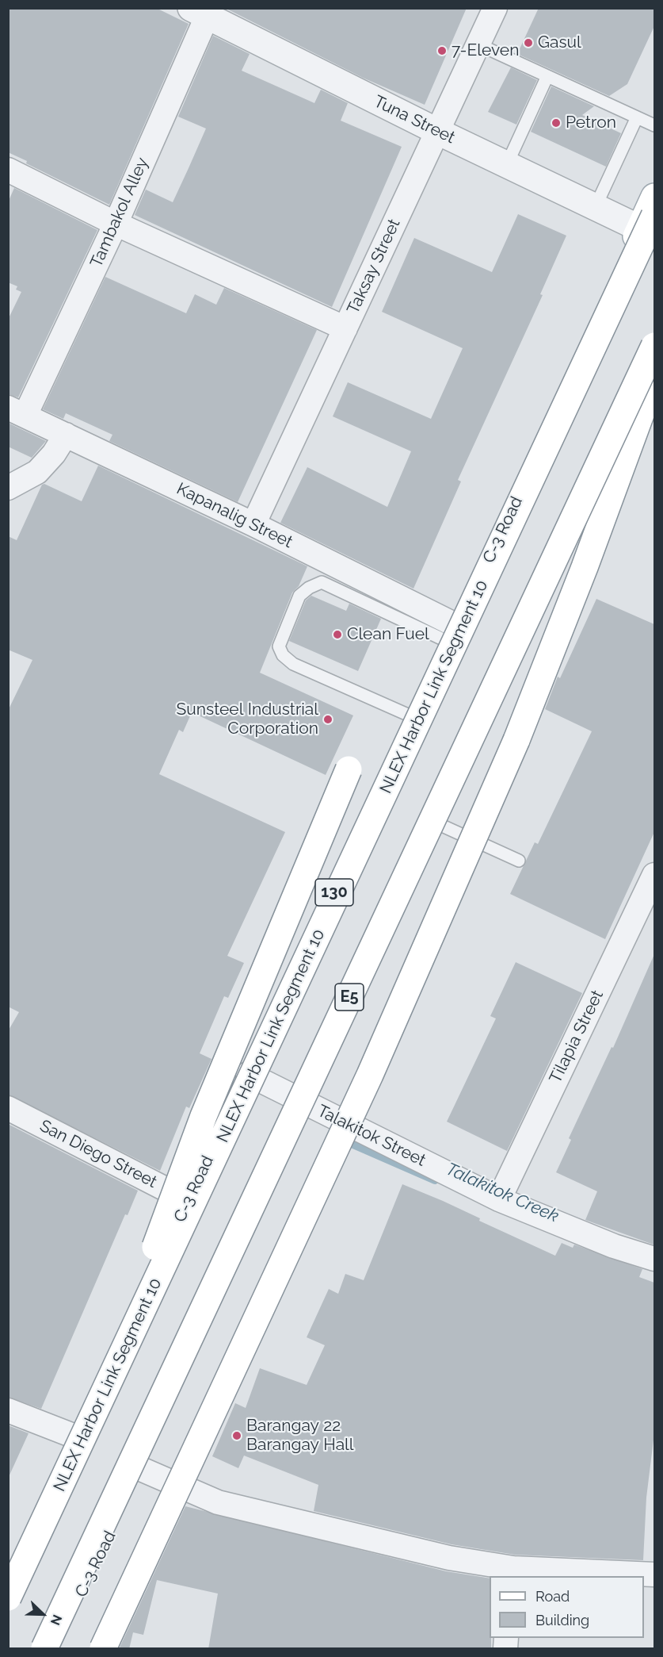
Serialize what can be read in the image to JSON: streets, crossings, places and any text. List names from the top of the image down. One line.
{"streets":{"main road":["C-3 Road","NLEX Harbor Link Segment 10","130","E5"],"street":["Tuna Street","Tambakol Alley","Taksay Street","Kapanalig Street","Tilapia Street","Talakitok Street","San Diego Street"]},"crossings":[["Tuna Street","Tambakol Alley"],["Tuna Street","Taksay Street"],["Tuna Street","C-3 Road"],["Tuna Street","NLEX Harbor Link Segment 10"],["Tambakol Alley","Kapanalig Street"],["Taksay Street","Kapanalig Street"],["Kapanalig Street","C-3 Road"],["C-3 Road","NLEX Harbor Link Segment 10"],["C-3 Road","Talakitok Street"],["C-3 Road","San Diego Street"],["Tilapia Street","Talakitok Street"]],"water":["Talakitok Creek"],"places":["Gasul","7-Eleven","Petron","Clean Fuel","Sunsteel Industrial Corporation","Barangay 22 Barangay Hall"],"legend":["Road","Building"],"north":"bottom right"}
